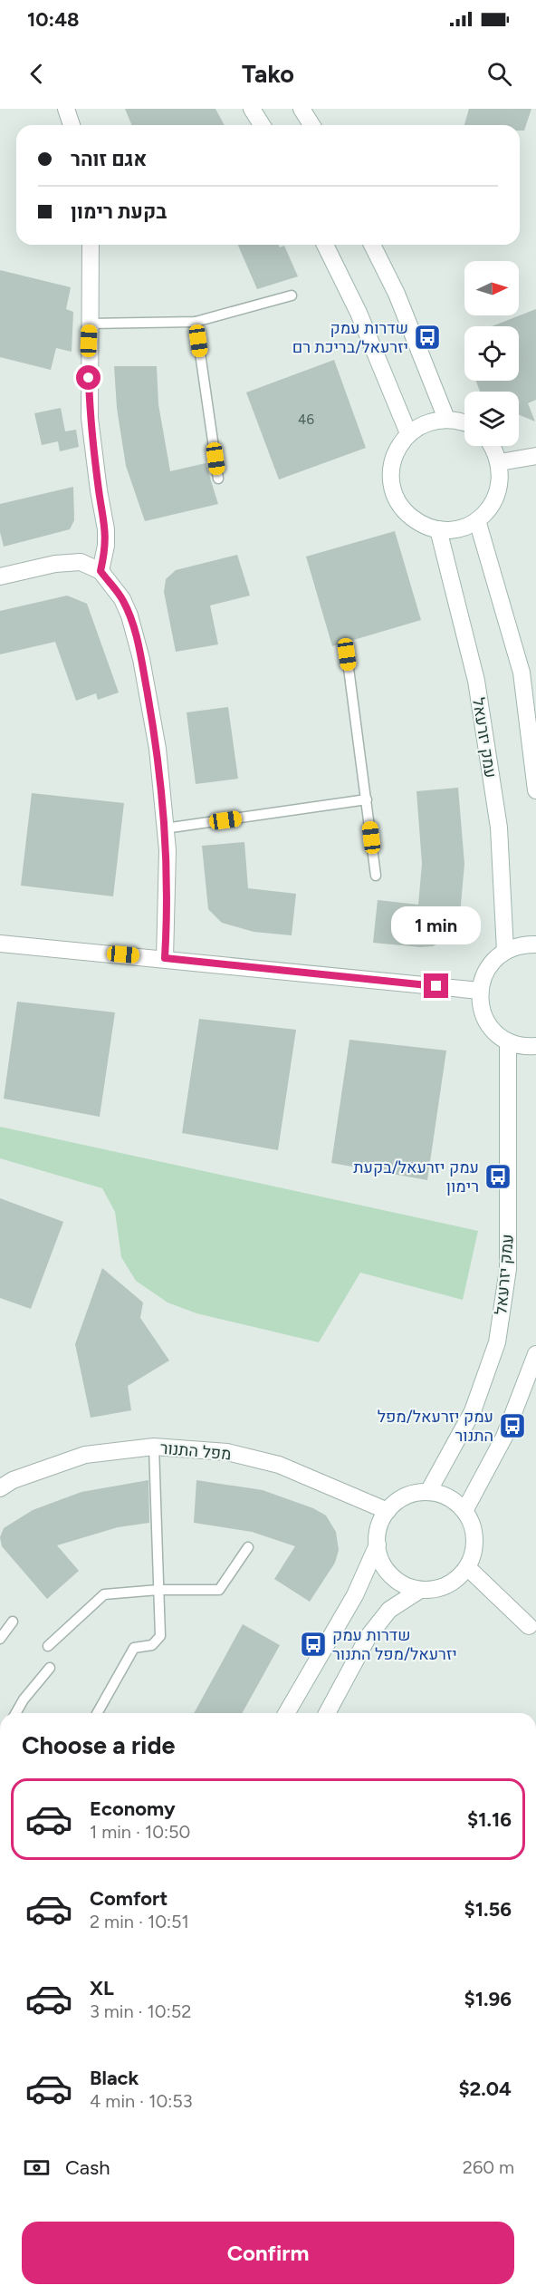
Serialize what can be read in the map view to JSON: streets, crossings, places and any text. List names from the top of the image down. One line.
{"streets":{"main road":["עמק יזרעאל","מפל התנור"]},"crossings":[["עמק יזרעאל","מפל התנור"]],"places":{"bus stop":["שדרות עמק יזרעאל/בריכת רם","עמק יזרעאל/בקעת רימון","עמק יזרעאל/מפל התנור","שדרות עמק יזרעאל/מפל התנור"]},"house_numbers":["46"],"north":"right","page":{"status":"10:48","header":"Tako","banner":["אגם זוהר","בקעת רימון"],"bubble":"1 min","heading":"Choose a ride","list":[{"name":"Economy","note":"1 min · 10:50","value":"$1.16"},{"name":"Comfort","note":"2 min · 10:51","value":"$1.56"},{"name":"XL","note":"3 min · 10:52","value":"$1.96"},{"name":"Black","note":"4 min · 10:53","value":"$2.04"}],"pay":["Cash","260 m"],"buttons":"Confirm"}}
